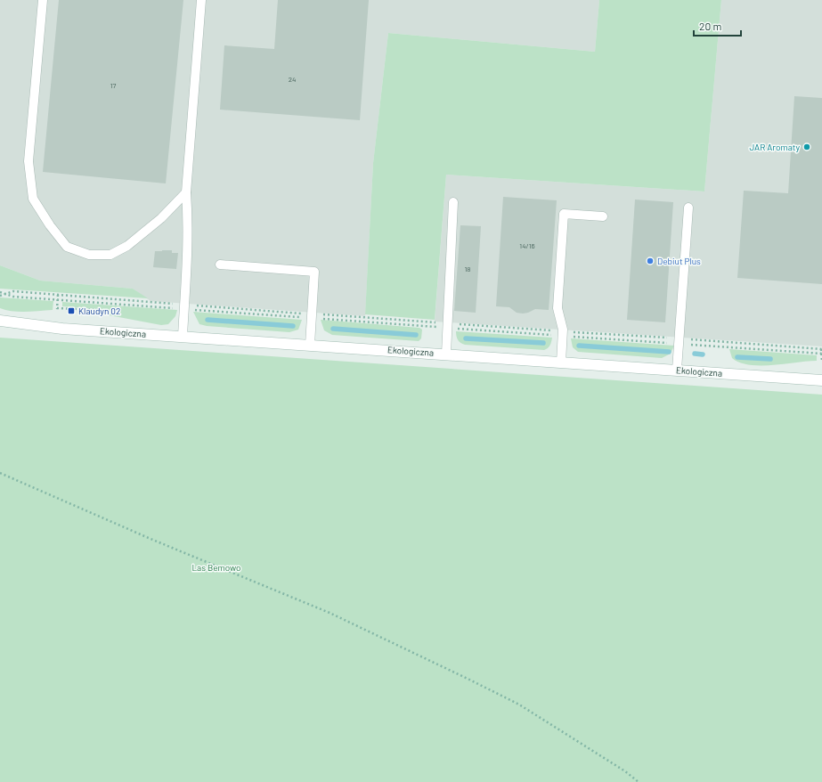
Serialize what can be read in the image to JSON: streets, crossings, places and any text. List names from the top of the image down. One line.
{"streets":{"street":["Ekologiczna"]},"parks":["Las Bemowo"],"places":{"other":["JAR Aromaty","Debiut Plus"],"transit":["Klaudyn 02"]},"house_numbers":["24","17","14/16","18"],"scale_bar":"20 m"}
